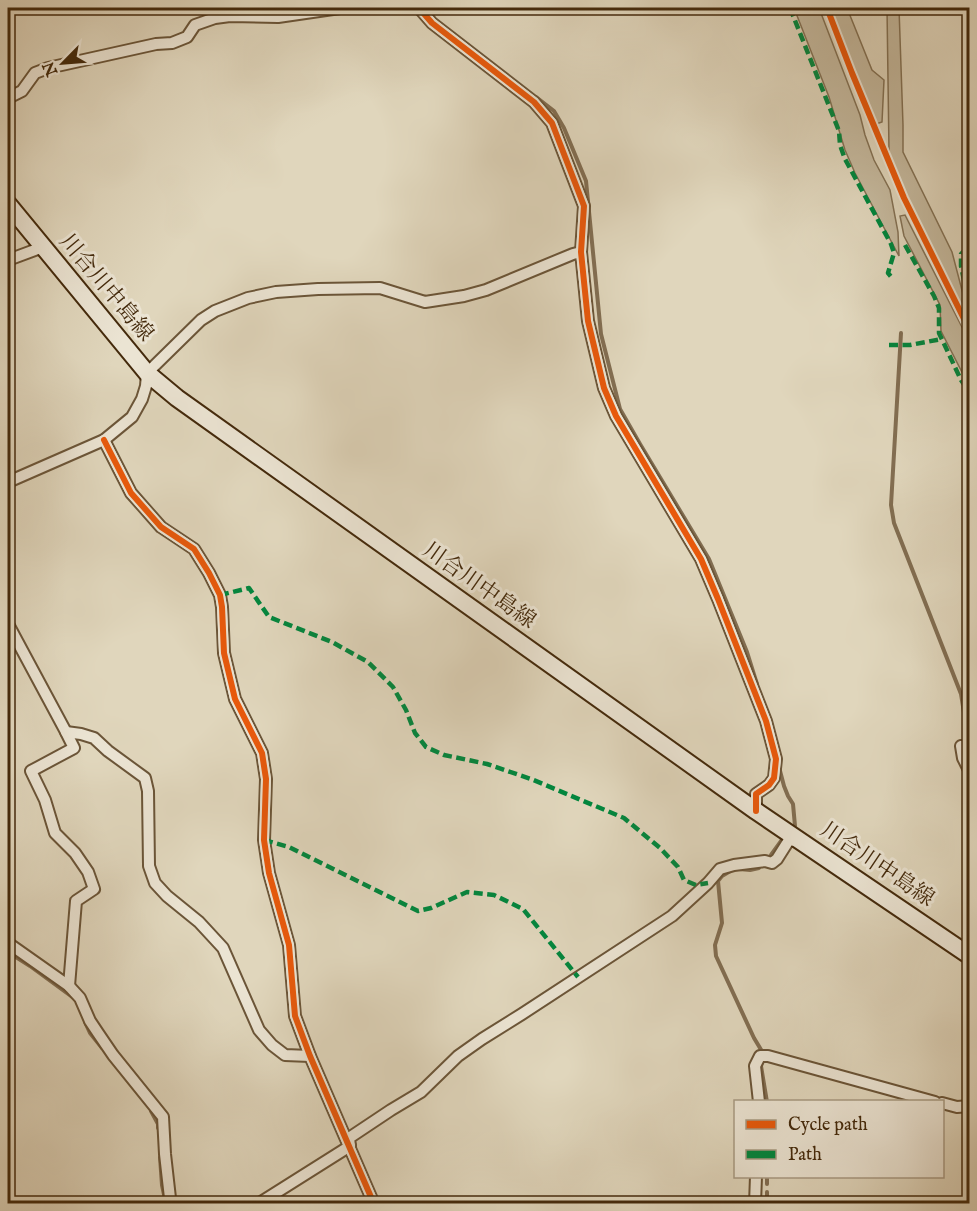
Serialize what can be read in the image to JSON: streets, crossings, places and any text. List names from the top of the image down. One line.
{"streets":{"main road":["川合川中島線"]},"legend":["Cycle path","Path"],"north":"bottom left"}
